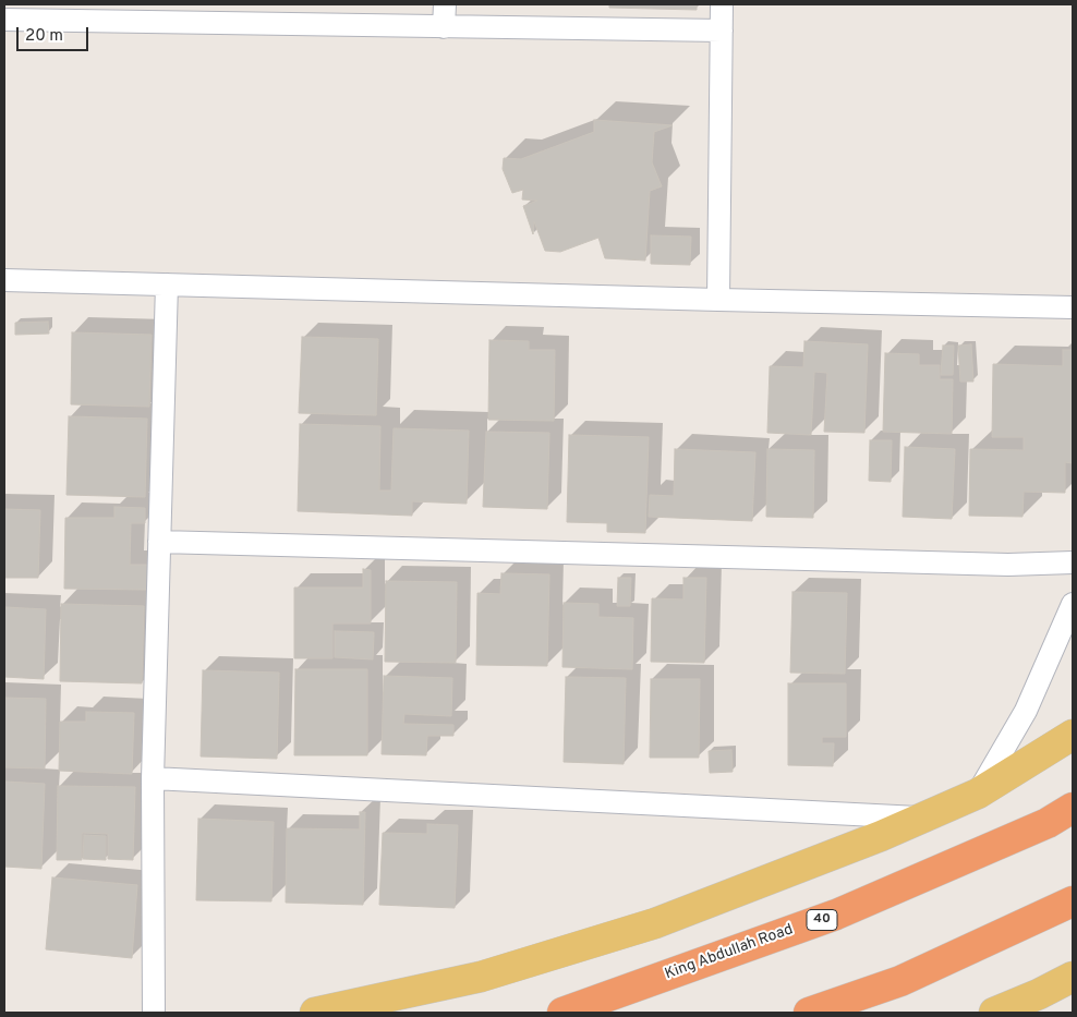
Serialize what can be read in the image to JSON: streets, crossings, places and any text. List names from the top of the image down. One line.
{"streets":{"highway":["40","King Abdullah Road"]},"scale_bar":"20 m"}
